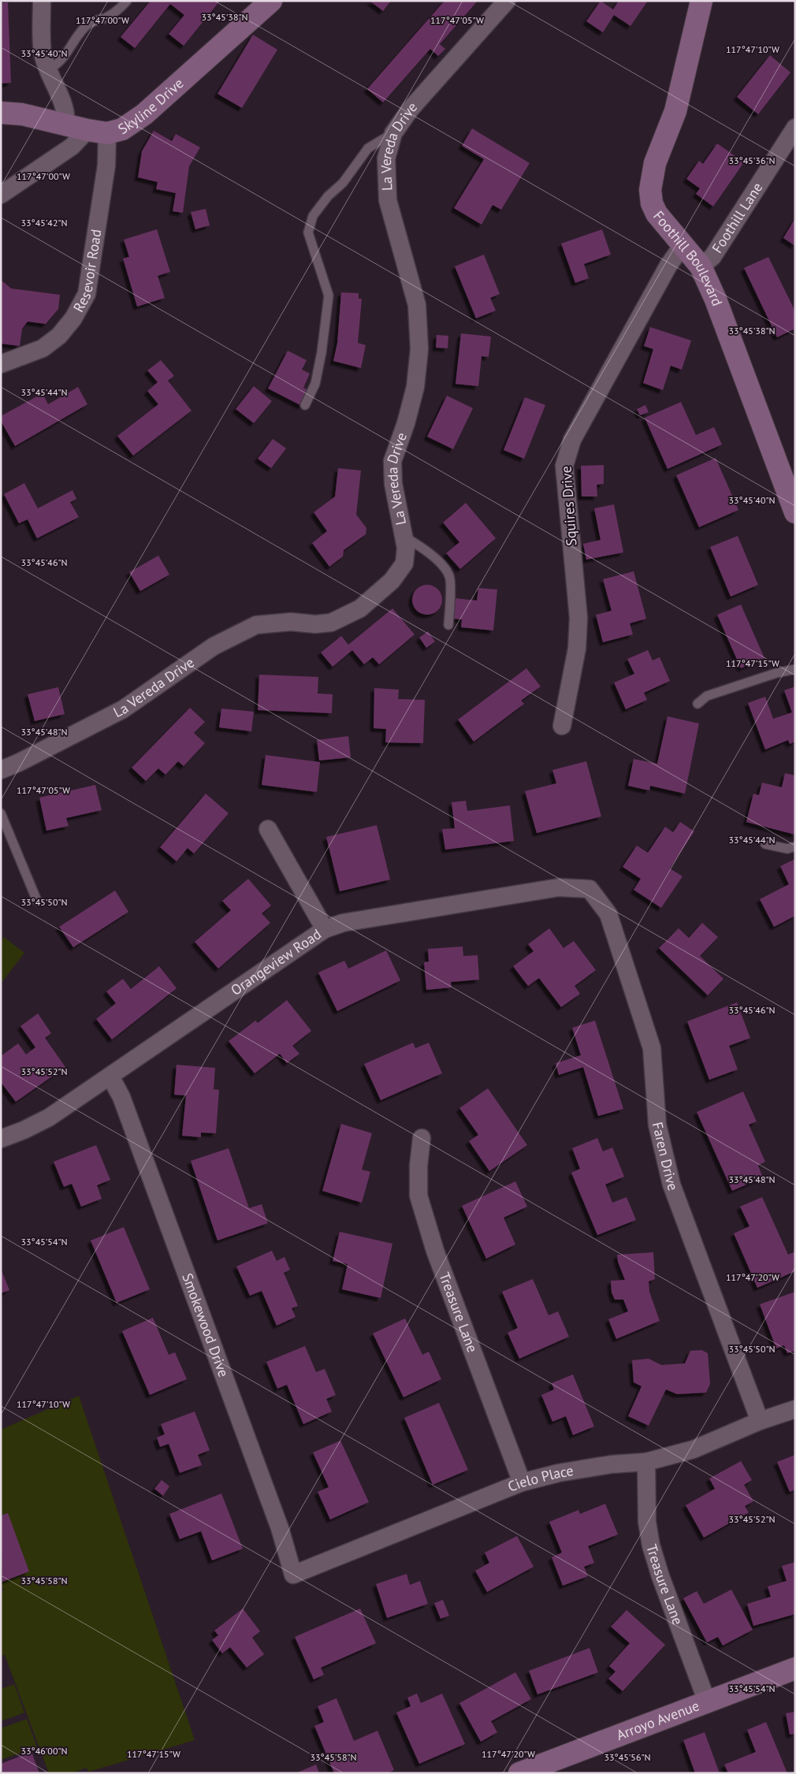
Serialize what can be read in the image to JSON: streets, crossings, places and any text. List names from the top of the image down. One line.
{"streets":{"street":["Skyline Drive","La Vereda Drive","Foothill Lane","Foothill Boulevard","Resevoir Road","Squires Drive","Orangeview Road","Faren Drive","Treasure Lane","Smokewood Drive","Cielo Place","Arroyo Avenue"]},"crossings":[["Skyline Drive","Resevoir Road"],["Foothill Lane","Foothill Boulevard"],["Foothill Boulevard","Squires Drive"],["Orangeview Road","Faren Drive"],["Orangeview Road","Smokewood Drive"],["Faren Drive","Cielo Place"],["Treasure Lane","Cielo Place"],["Treasure Lane","Arroyo Avenue"],["Smokewood Drive","Cielo Place"]],"coordinates":["33°45'38\"N","117°47'00\"W","117°47'05\"W","117°47'10\"W","33°45'40\"N","33°45'36\"N","33°45'42\"N","33°45'44\"N","33°45'46\"N","117°47'15\"W","33°45'48\"N","33°45'50\"N","33°45'52\"N","33°45'54\"N","117°47'20\"W","33°45'58\"N","33°46'00\"N","33°45'56\"N"]}
